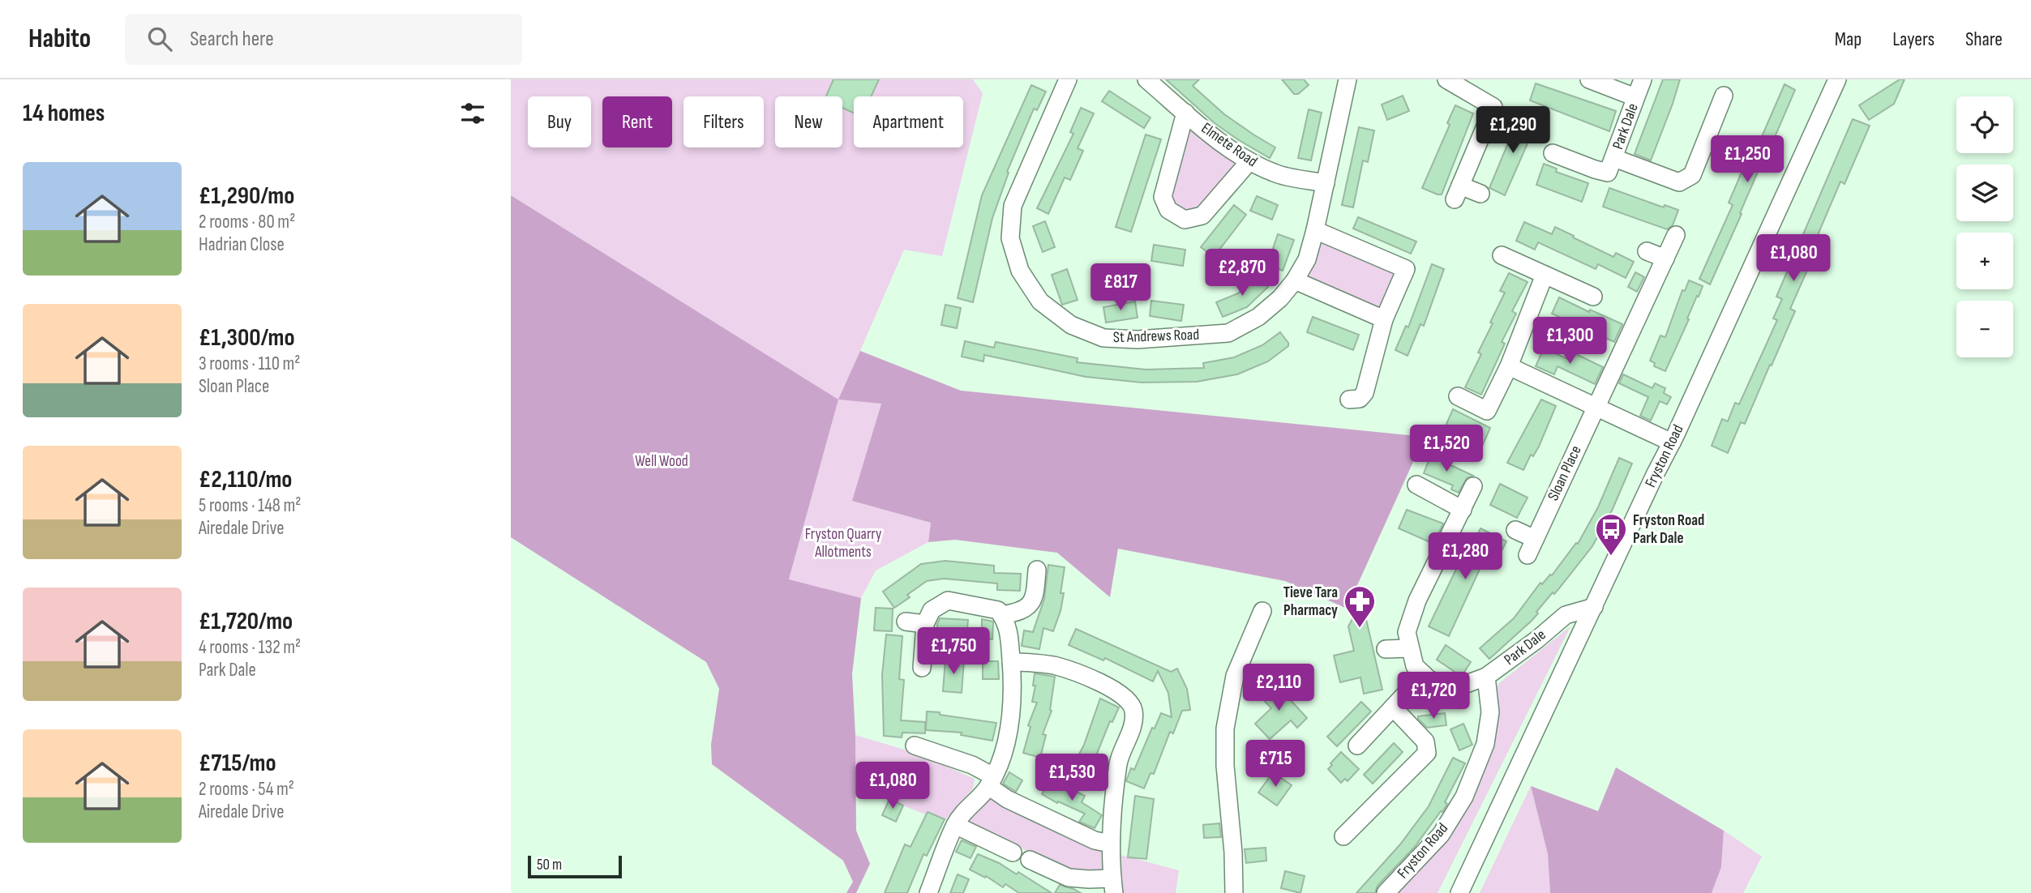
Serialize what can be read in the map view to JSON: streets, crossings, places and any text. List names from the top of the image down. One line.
{"streets":{"street":["Park Dale","Elmete Road","St Andrews Road","Fryston Road","Sloan Place"]},"crossings":[["Park Dale","Fryston Road"],["Elmete Road","St Andrews Road"]],"parks":["Well Wood","Fryston Quarry Allotments"],"places":{"bus stop":["Fryston Road Park Dale"],"pharmacy":["Tieve Tara Pharmacy"]},"scale_bar":"50 m","page":{"header":"Habito","search":"Search here","nav":["Map","Layers","Share"],"heading":"14 homes","map_buttons":["+","−"],"chip":["Buy","Rent","Filters","New","Apartment"],"price":["£1,290","£1,250","£1,080","£2,870","£817","£1,300","£1,520","£1,280","£1,750","£2,110","£1,720","£715","£1,530","£1,080"],"list":[{"name":"£1,290/mo","note":"2 rooms · 80 m² · Hadrian Close"},{"name":"£1,300/mo","note":"3 rooms · 110 m² · Sloan Place"},{"name":"£2,110/mo","note":"5 rooms · 148 m² · Airedale Drive"},{"name":"£1,720/mo","note":"4 rooms · 132 m² · Park Dale"},{"name":"£715/mo","note":"2 rooms · 54 m² · Airedale Drive"}],"scale":"50 m"}}
